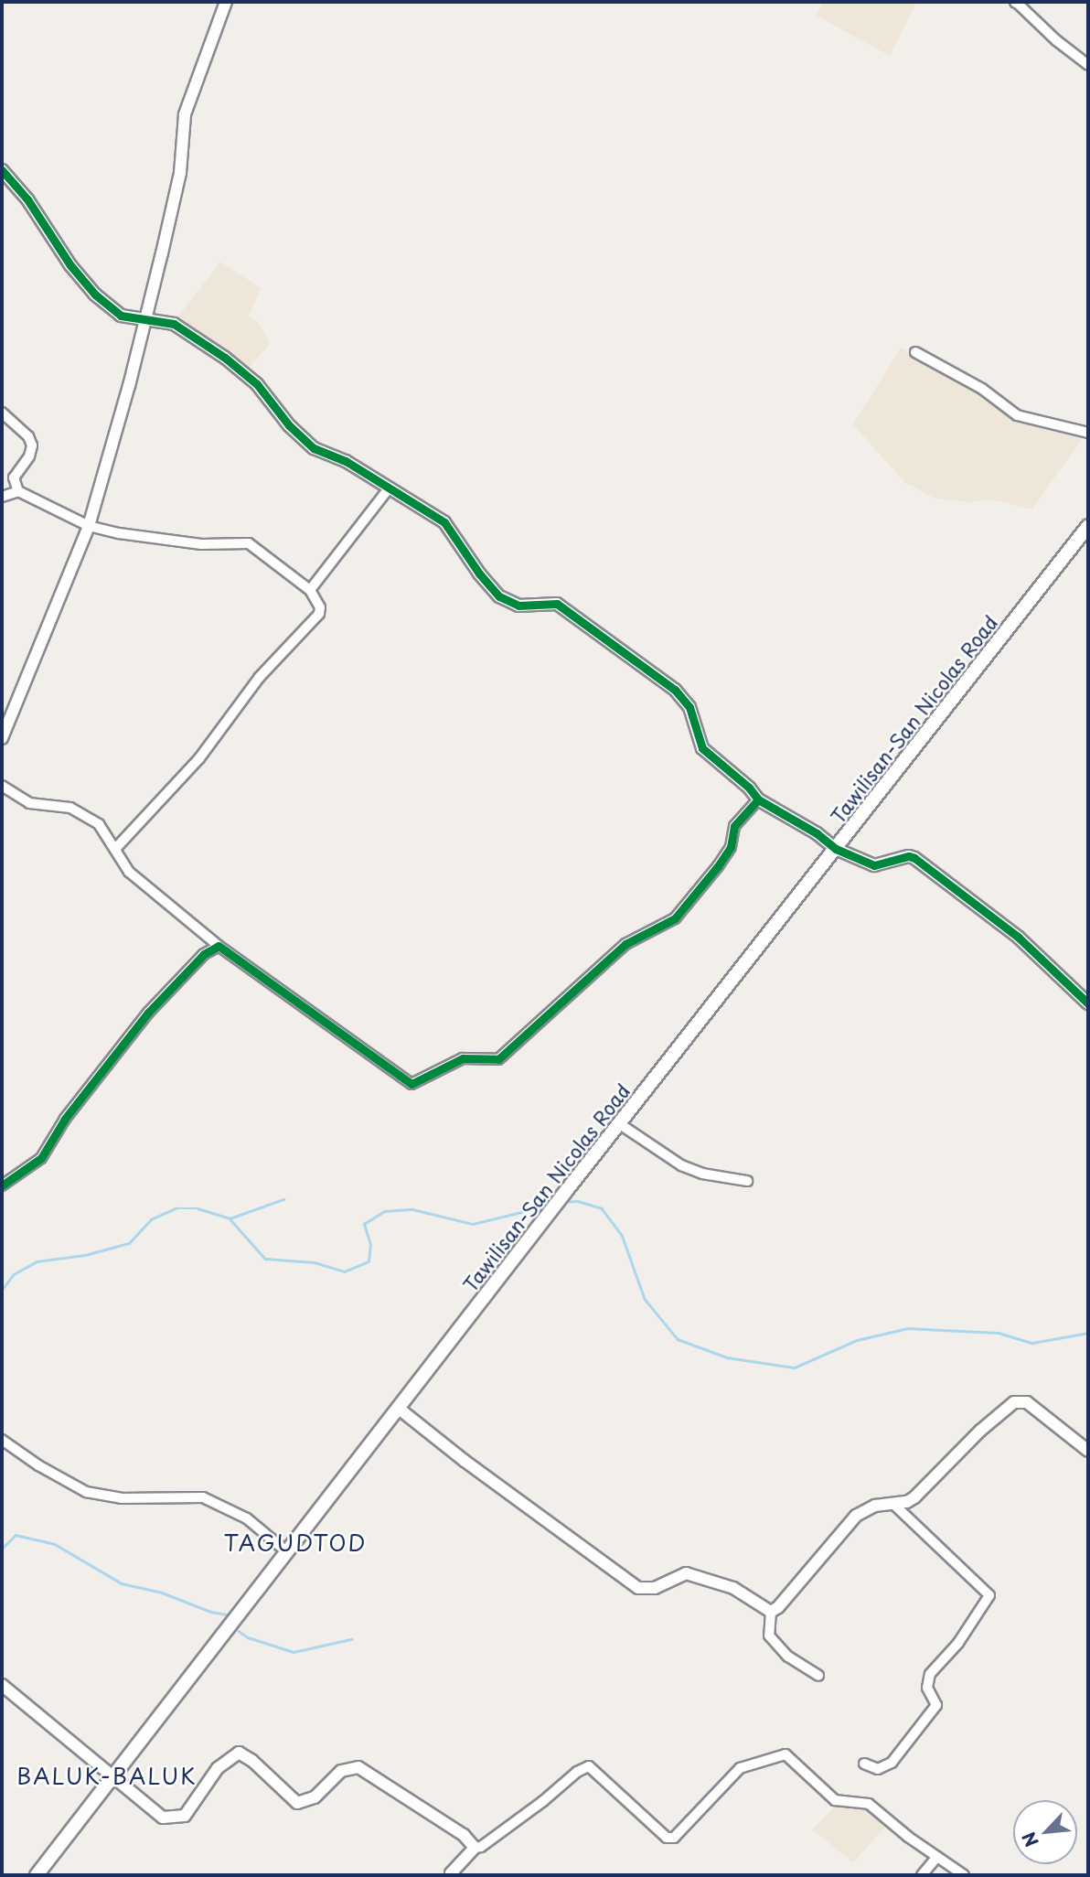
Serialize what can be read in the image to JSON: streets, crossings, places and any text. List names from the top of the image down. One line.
{"streets":{"main road":["Tawilisan-San Nicolas Road"]},"districts":["TAGUDTOD","BALUK-BALUK"],"north":"bottom left"}
